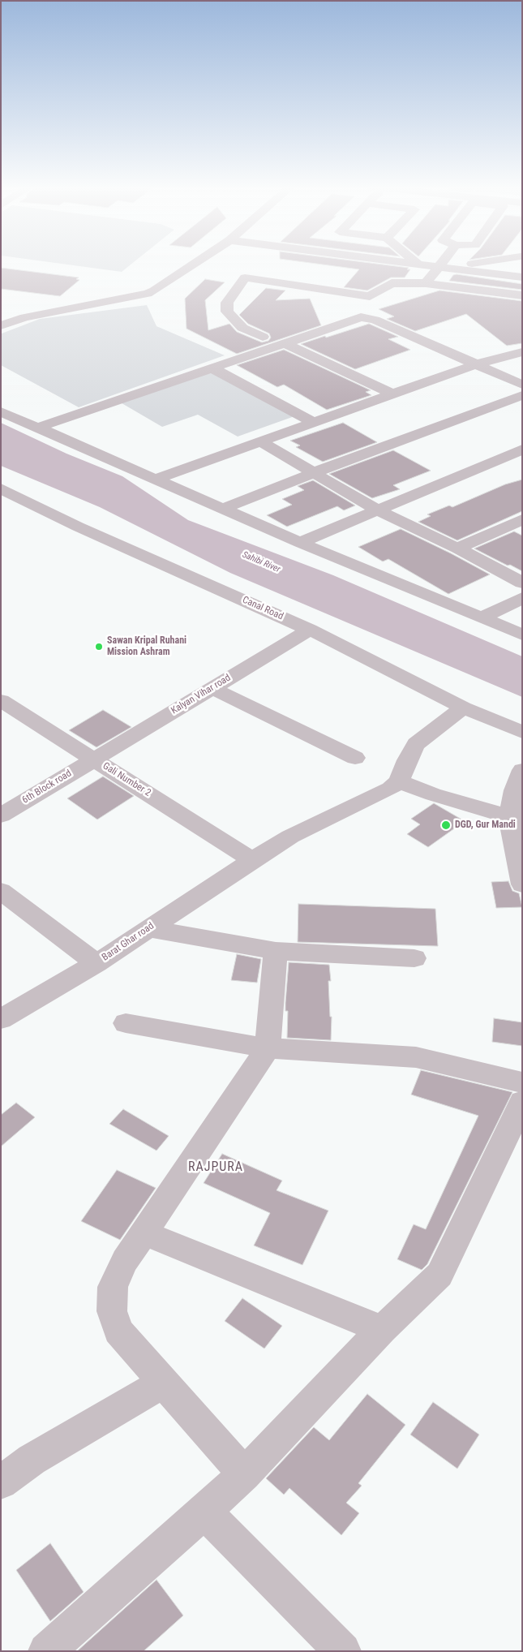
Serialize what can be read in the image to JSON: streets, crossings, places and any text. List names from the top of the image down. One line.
{"streets":{"street":["Canal Road","Kalyan Vihar road","Gali Number 2","6th Block road","Barat Ghar road"]},"crossings":[["Canal Road","Kalyan Vihar road"],["Kalyan Vihar road","Gali Number 2"],["Kalyan Vihar road","6th Block road"],["Gali Number 2","6th Block road"],["Gali Number 2","Barat Ghar road"]],"districts":["RAJPURA"],"water":["Sahibi River"],"places":["Sawan Kripal Ruhani Mission Ashram","DGD, Gur Mandi"]}
